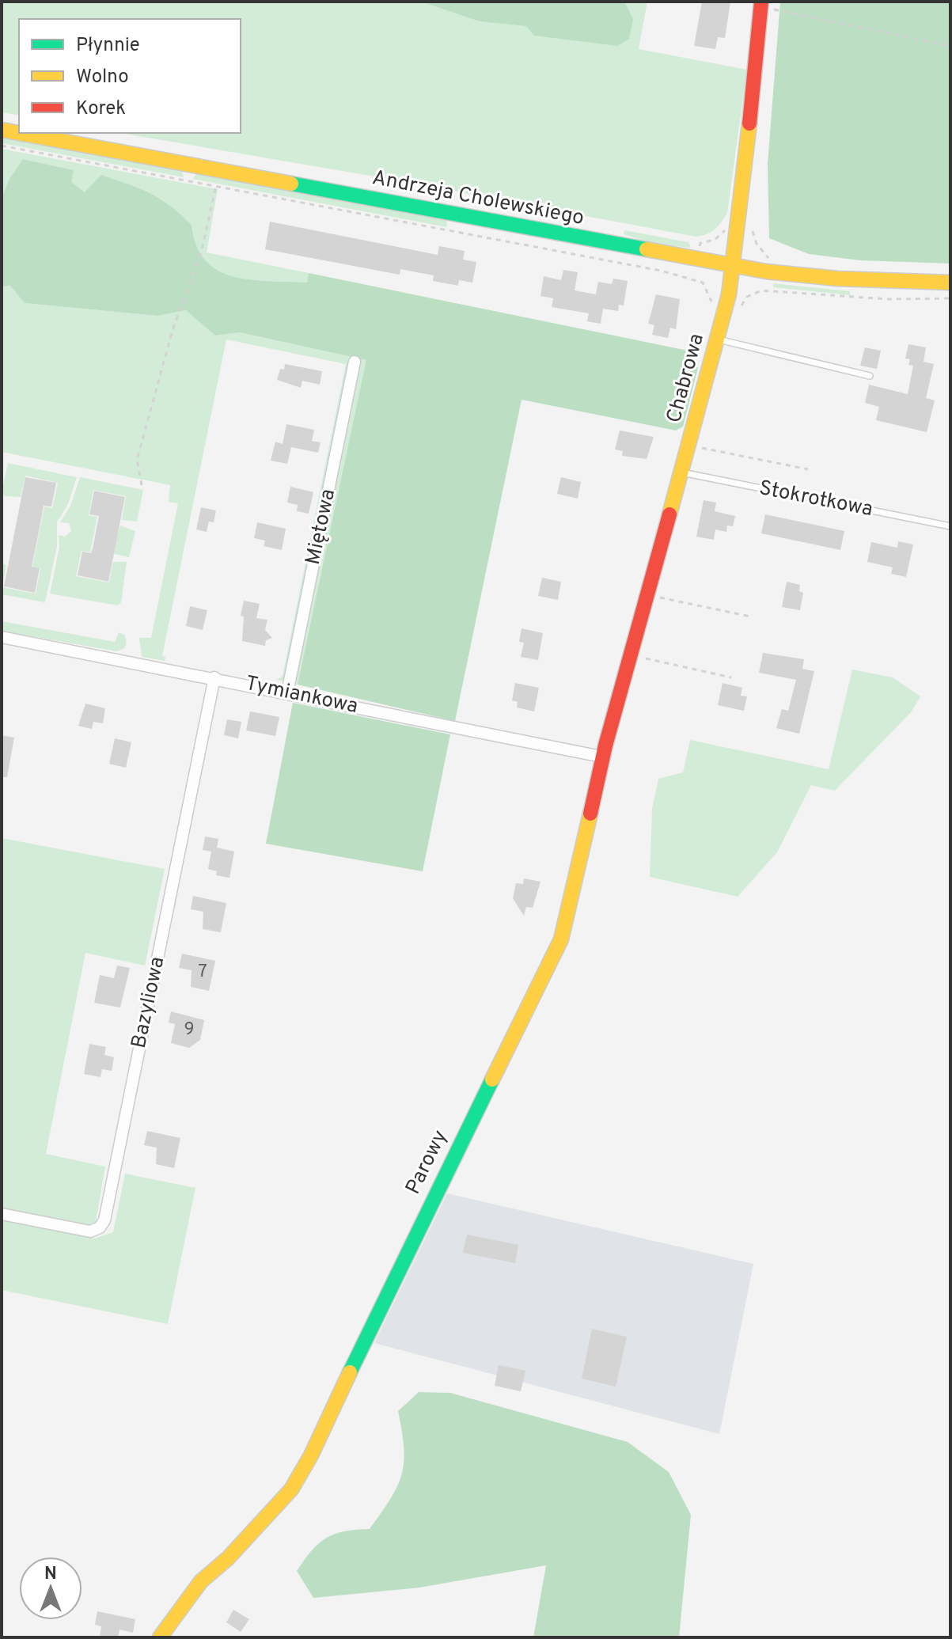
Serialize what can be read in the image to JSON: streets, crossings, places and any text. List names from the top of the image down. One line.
{"streets":{"street":["Andrzeja Cholewskiego","Chabrowa","Miętowa","Tymiankowa","Bazyliowa","Parowy"],"lane":["Stokrotkowa"]},"crossings":[["Andrzeja Cholewskiego","Chabrowa"],["Chabrowa","Stokrotkowa"],["Chabrowa","Tymiankowa"],["Chabrowa","Parowy"],["Miętowa","Tymiankowa"],["Tymiankowa","Bazyliowa"],["Tymiankowa","Parowy"]],"house_numbers":["7","9"],"legend":["Płynnie","Wolno","Korek"],"north":"top"}
